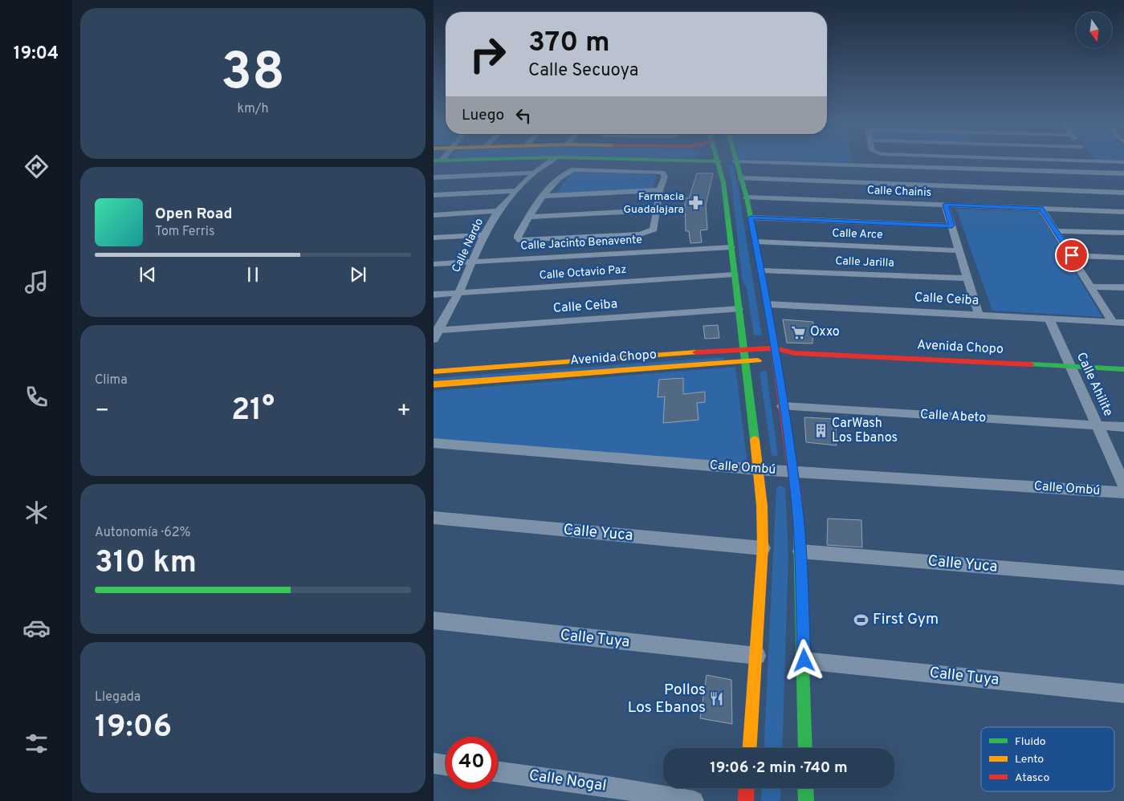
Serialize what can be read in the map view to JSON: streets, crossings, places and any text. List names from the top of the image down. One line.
{"streets":{"street":["Calle Chainis","Calle Arce","Calle Jacinto Benavente","Calle Nardo","Calle Jarilla","Calle Octavio Paz","Calle Ceiba","Avenida Chopo","Calle Ahilite","Calle Abeto","Calle Ombú","Calle Yuca","Calle Tuya","Calle Nogal"]},"crossings":[["Calle Jacinto Benavente","Calle Nardo"],["Calle Nardo","Calle Octavio Paz"],["Calle Nardo","Calle Ceiba"],["Calle Ceiba","Calle Ahilite"],["Avenida Chopo","Calle Ahilite"],["Calle Ahilite","Calle Abeto"]],"places":{"pharmacy":["Farmacia Guadalajara"],"supermarket":["Oxxo"],"building":["CarWash Los Ebanos"],"sports":["First Gym"],"restaurant":["Pollos Los Ebanos"]},"legend":["Fluido","Lento","Atasco"],"north":"bottom","page":{"tabs":"19:04","tile":[["38","km/h"],"Clima",["Autonomía · 62%","310 km"],["Llegada","19:06"]],"turn":["370 m","Calle Secuoya"],"then":"Luego","song":["Open Road","Tom Ferris"],"heat":["−","21°","+"],"limit":"40","trip":"19:06 · 2 min · 740 m"}}
